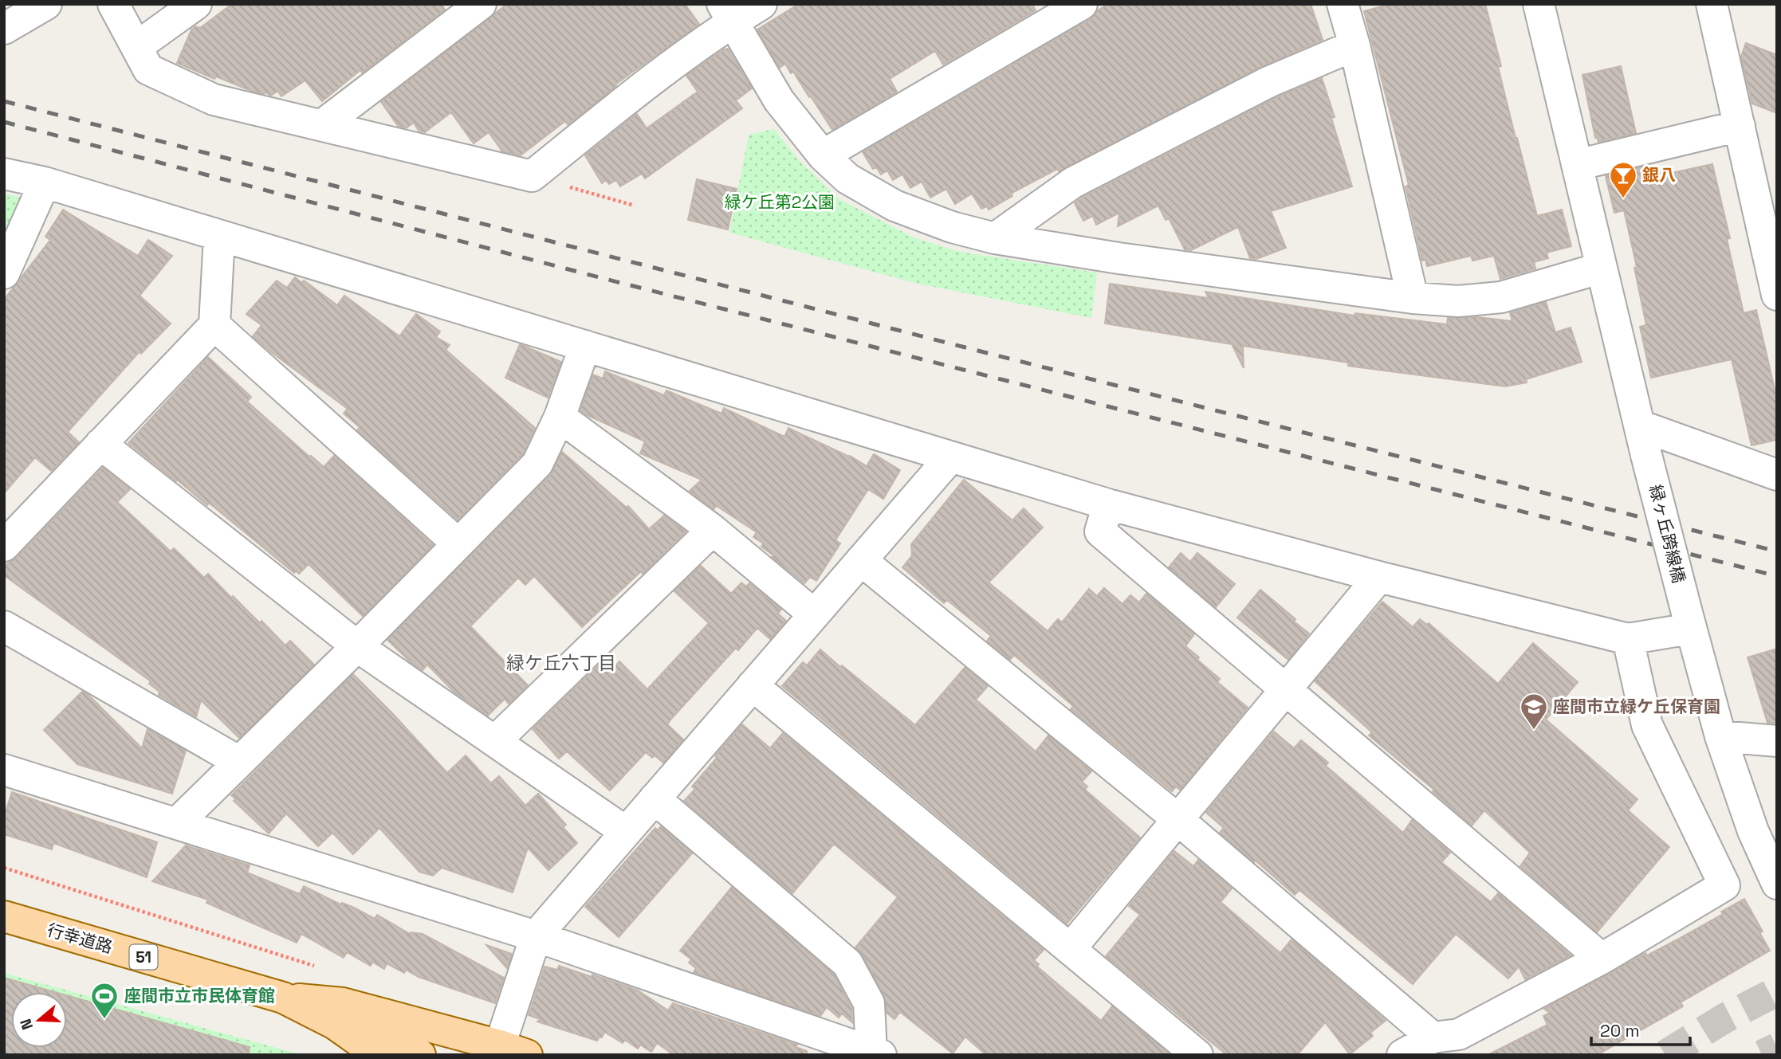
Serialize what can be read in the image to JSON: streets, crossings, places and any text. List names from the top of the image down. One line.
{"streets":{"main road":["行幸道路","51"],"street":["緑ヶ丘跨線橋"]},"crossings":[["行幸道路","51"]],"districts":["緑ケ丘六丁目"],"parks":["緑ケ丘第2公園"],"places":{"bar":["銀八"],"school or university":["座間市立緑ケ丘保育園"],"sports":["座間市立市民体育館"]},"scale_bar":"20 m","north":"left"}
